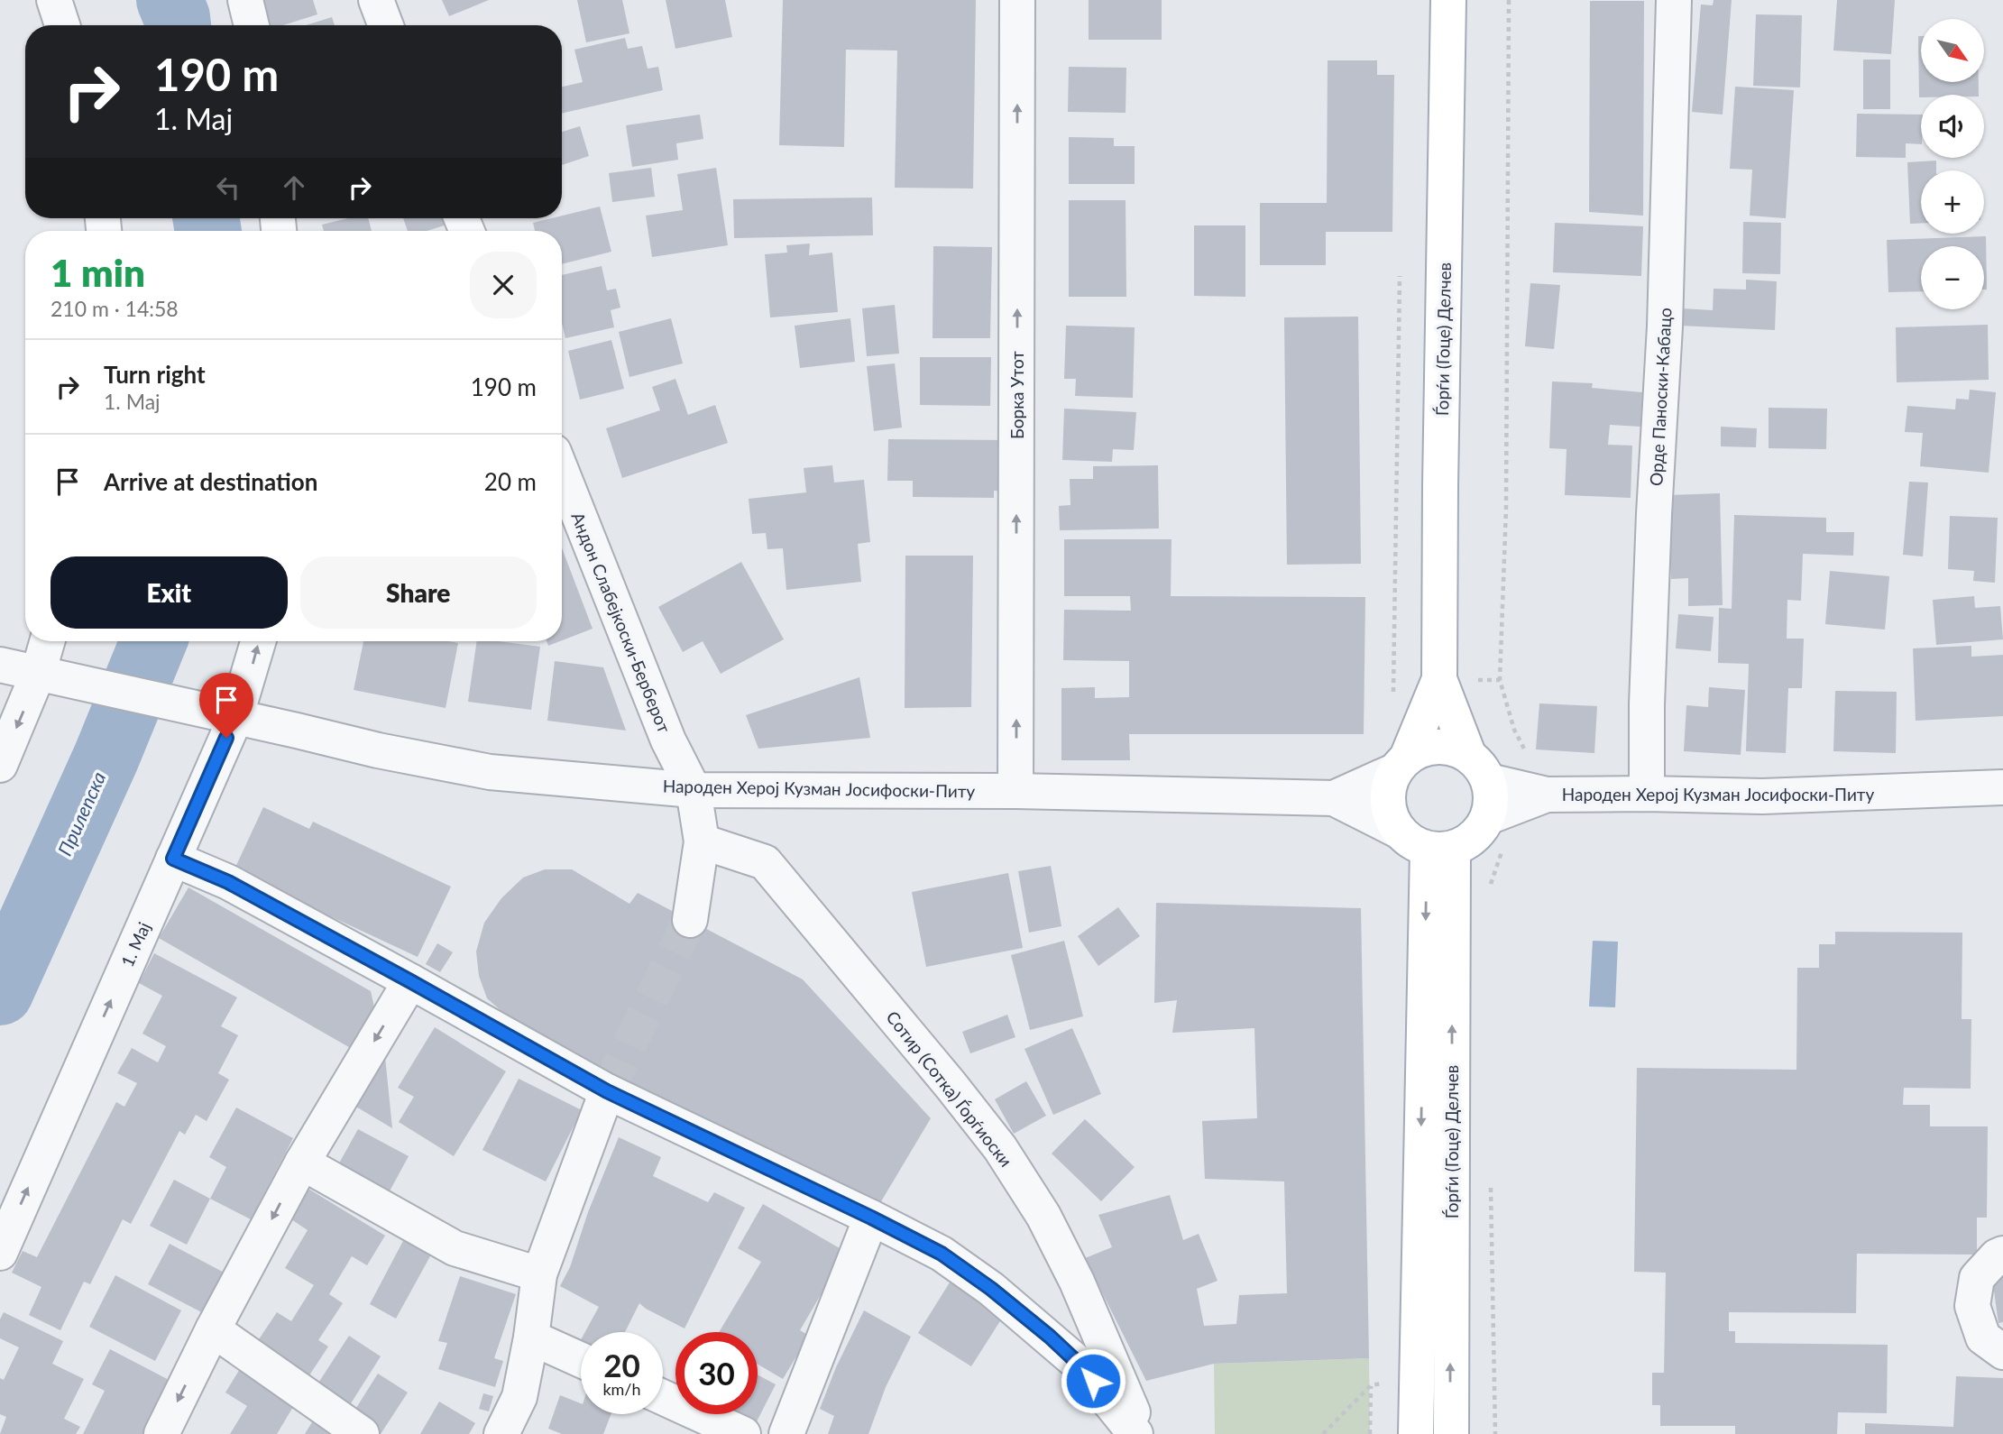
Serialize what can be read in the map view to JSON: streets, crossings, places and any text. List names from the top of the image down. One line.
{"streets":{"main road":["Ѓорѓи (Гоце) Делчев"],"street":["Борка Утот","Орде Паноски-Кабацо","Андон Слабејкоски-Берберот","Народен Херој Кузман Јосифоски-Питу","1. Мај","Сотир (Сотка) Ѓорѓиоски"]},"crossings":[["Ѓорѓи (Гоце) Делчев","Народен Херој Кузман Јосифоски-Питу"],["Борка Утот","Народен Херој Кузман Јосифоски-Питу"],["Орде Паноски-Кабацо","Народен Херој Кузман Јосифоски-Питу"],["Андон Слабејкоски-Берберот","Народен Херој Кузман Јосифоски-Питу"],["Андон Слабејкоски-Берберот","Сотир (Сотка) Ѓорѓиоски"],["Народен Херој Кузман Јосифоски-Питу","1. Мај"]],"one_way":["Борка Утот"],"water":["Прилепска"],"north":"bottom right","page":{"map_buttons":["+","−"],"turn":["190 m","1. Мај"],"heading":["1 min","210 m · 14:58"],"list":[{"name":"Turn right","note":"1. Мај","value":"190 m"},{"name":"Arrive at destination","value":"20 m"}],"buttons":["Exit","Share"],"speed":"20 km/h","limit":"30"}}
